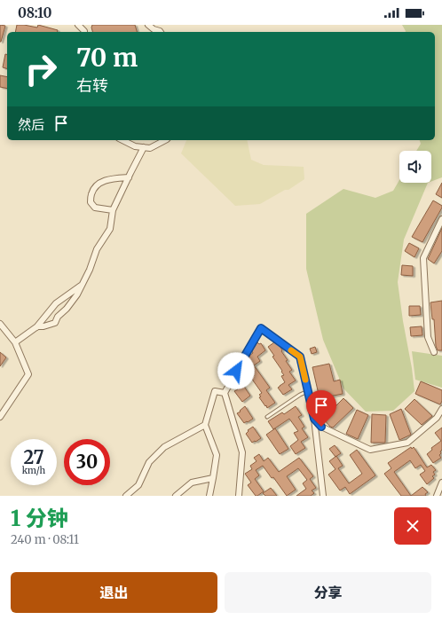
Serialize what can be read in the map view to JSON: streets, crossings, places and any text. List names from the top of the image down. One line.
{"page":{"status":"08:10","turn":["70 m","右转"],"then":"然后","speed":"27 km/h","limit":"30","heading":["1 分钟","240 m · 08:11"],"buttons":["退出","分享"]}}
